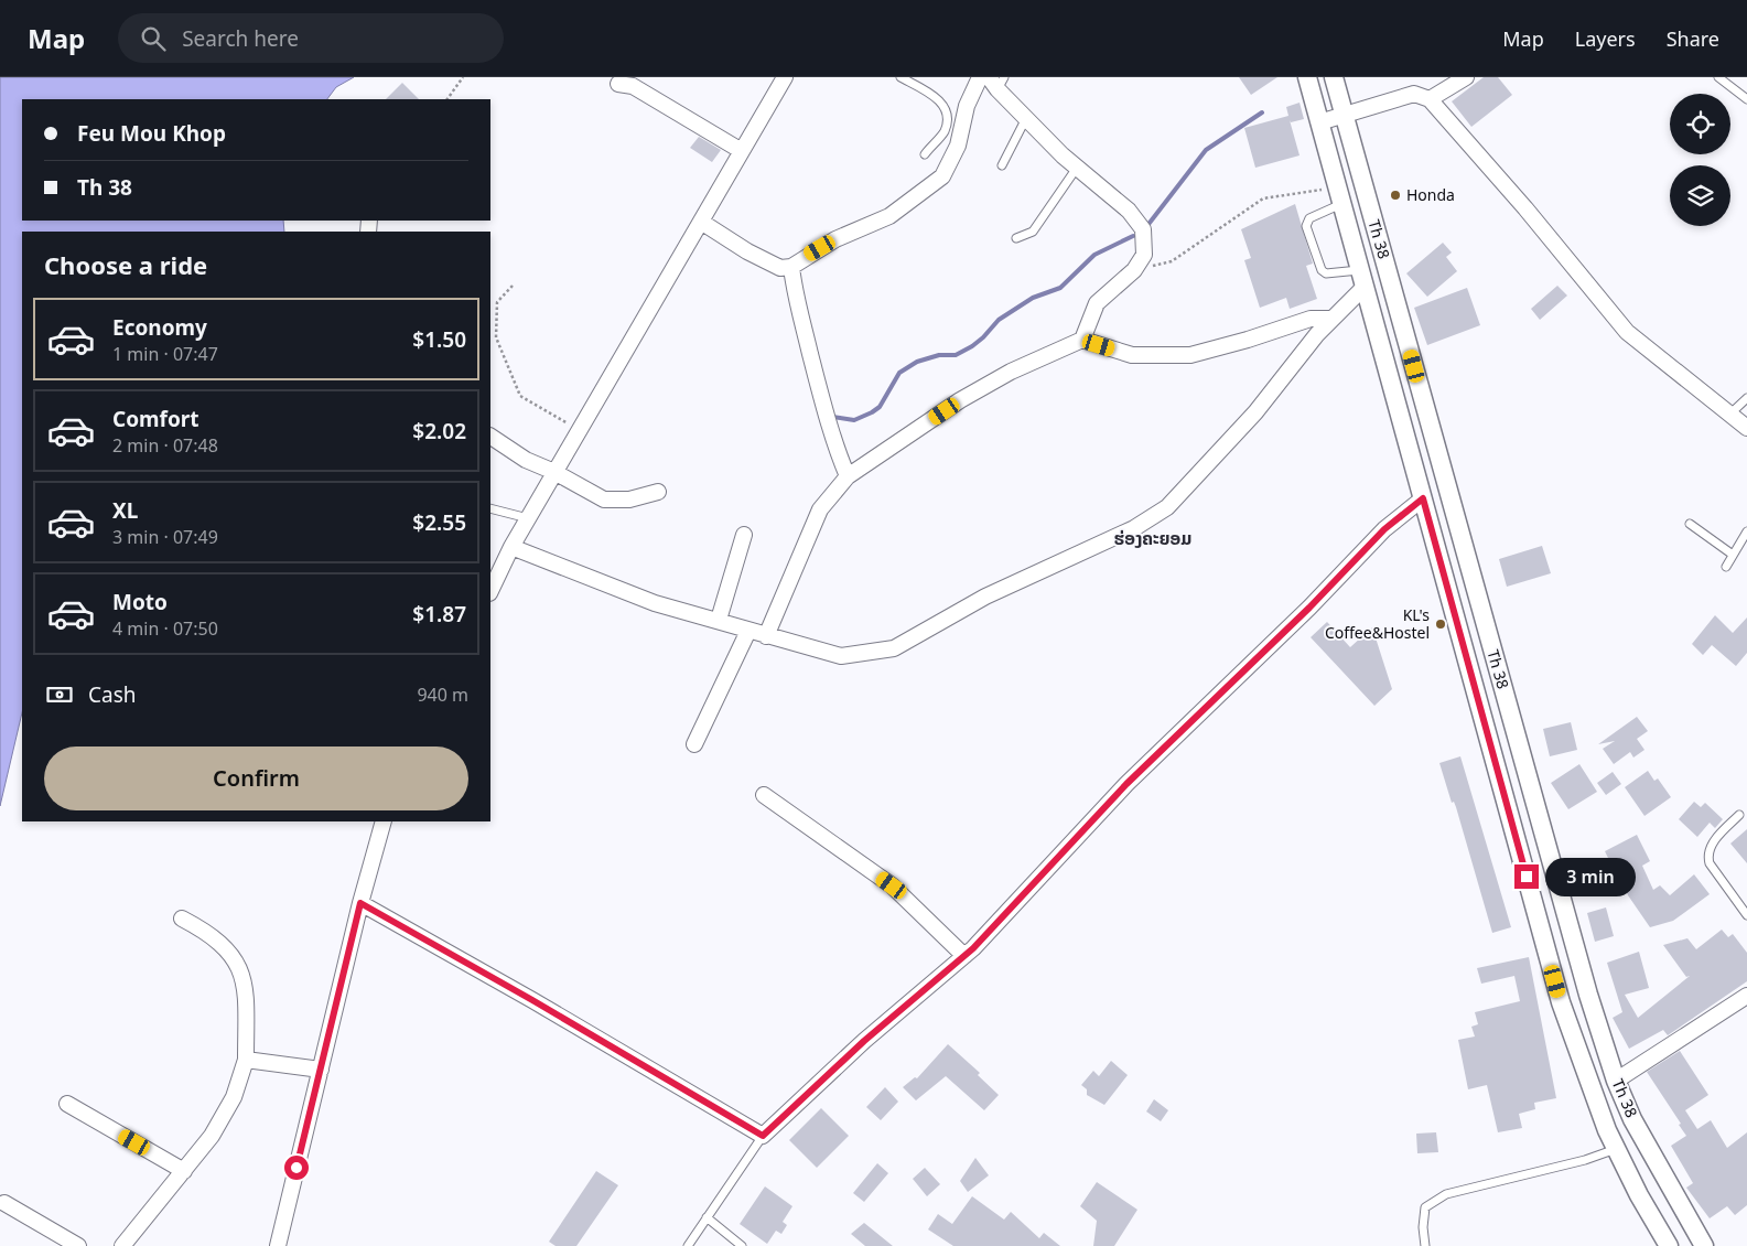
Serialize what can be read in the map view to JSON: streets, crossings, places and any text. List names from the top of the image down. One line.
{"streets":{"street":["Th 38"]},"districts":["ຮ່ອງຄະຍອມ"],"places":["Honda","KL's Coffee&Hostel"],"page":{"header":"Map","search":"Search here","nav":["Map","Layers","Share"],"banner":["Feu Mou Khop","Th 38"],"heading":"Choose a ride","list":[{"name":"Economy","note":"1 min · 07:47","value":"$1.50"},{"name":"Comfort","note":"2 min · 07:48","value":"$2.02"},{"name":"XL","note":"3 min · 07:49","value":"$2.55"},{"name":"Moto","note":"4 min · 07:50","value":"$1.87"}],"pay":["Cash","940 m"],"buttons":"Confirm","bubble":"3 min"}}
